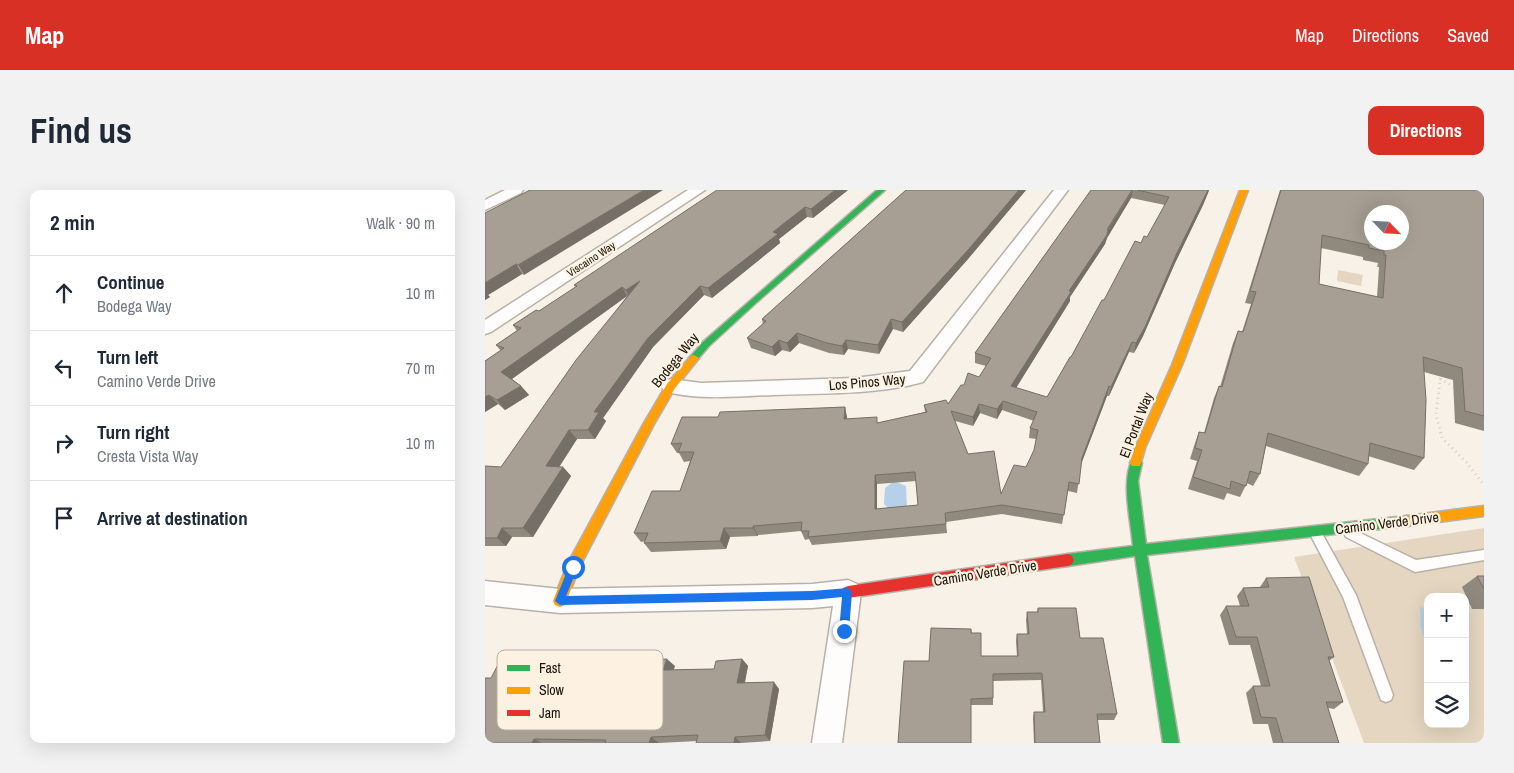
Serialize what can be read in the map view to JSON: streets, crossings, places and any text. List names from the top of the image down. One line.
{"streets":{"street":["Viscaino Way","Bodega Way","Los Pinos Way","El Portal Way","Camino Verde Drive"]},"crossings":[["Bodega Way","Los Pinos Way"],["Bodega Way","Camino Verde Drive"],["El Portal Way","Camino Verde Drive"]],"legend":["Fast","Slow","Jam"],"north":"bottom right","page":{"header":"Map","nav":["Map","Directions","Saved"],"buttons":"Directions","title":"Find us","heading":["2 min","Walk · 90 m"],"list":[["Continue","Bodega Way","10 m"],["Turn left","Camino Verde Drive","70 m"],["Turn right","Cresta Vista Way","10 m"],"Arrive at destination"],"map_buttons":["+","−"]}}
